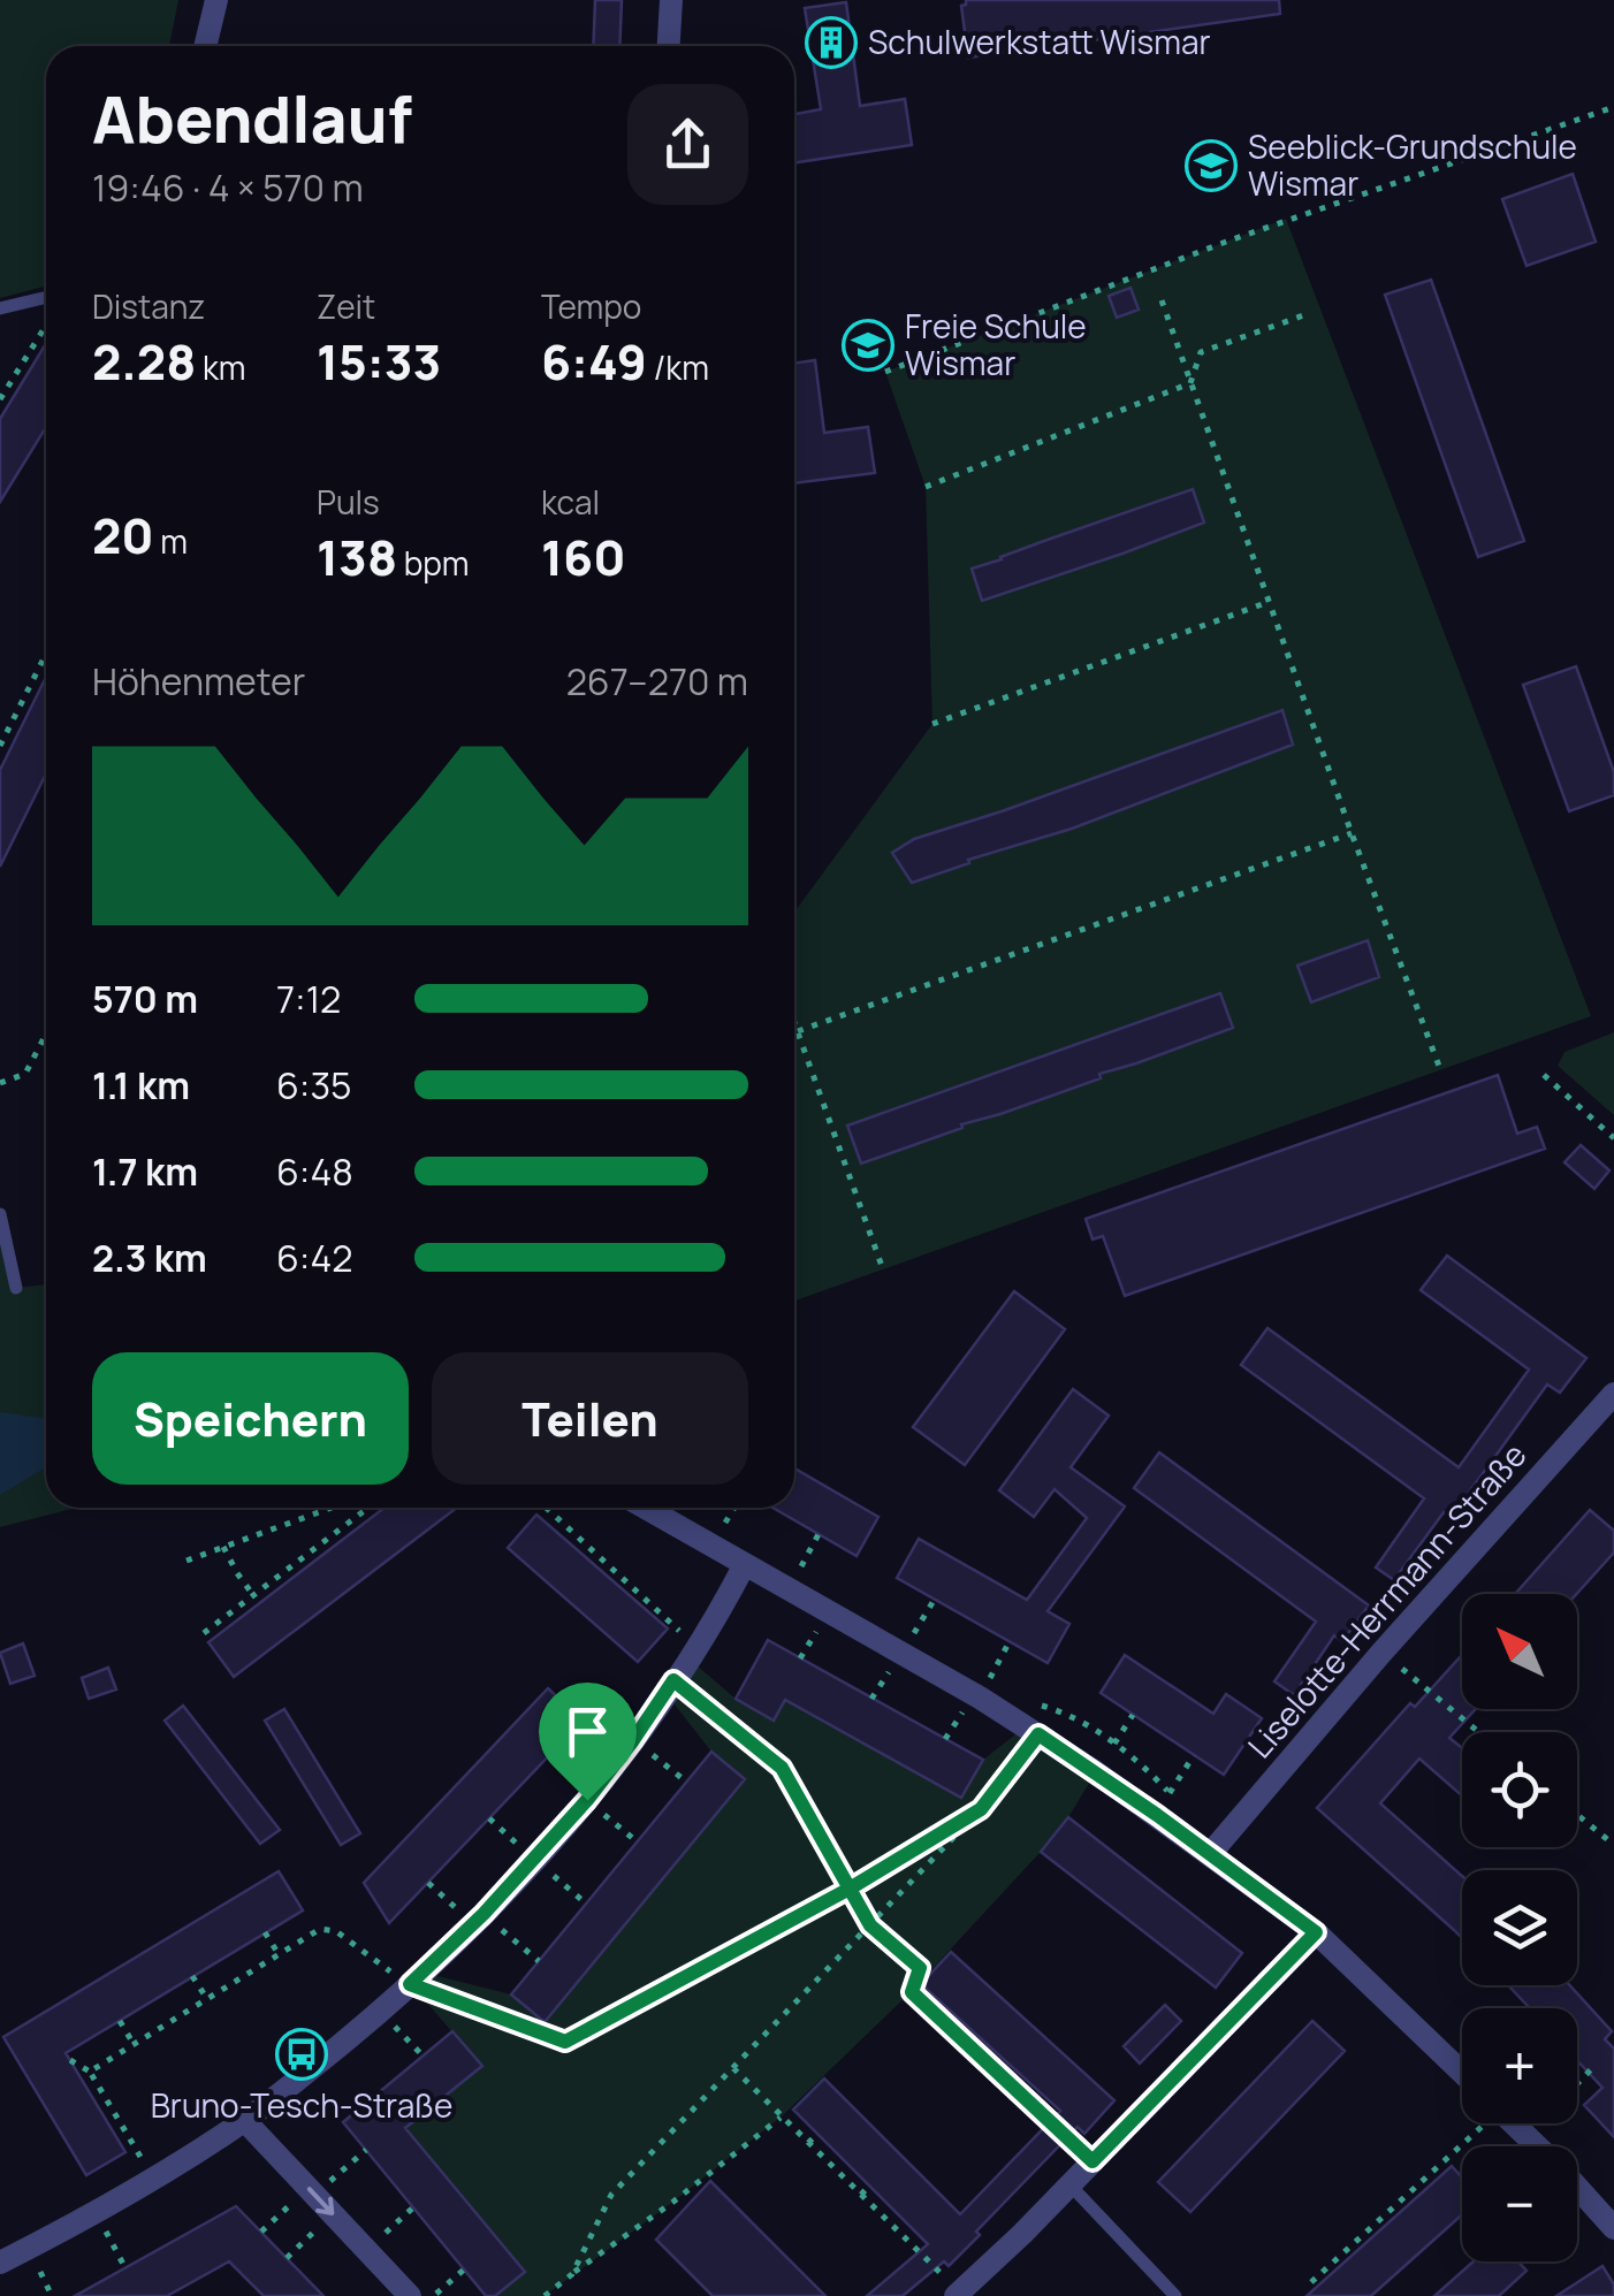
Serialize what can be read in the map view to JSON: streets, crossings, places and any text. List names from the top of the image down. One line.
{"streets":{"street":["Liselotte-Herrmann-Straße"]},"places":{"building":["Schulwerkstatt Wismar"],"school or university":["Seeblick-Grundschule Wismar","Freie Schule Wismar"],"bus stop":["Bruno-Tesch-Straße"]},"north":"top left","page":{"heading":["Abendlauf","19:46 · 4 × 570 m"],"stats":[["Distanz","2.28 km"],["Zeit","15:33"],["Tempo","6:49 /km"],["20 m"],["Puls","138 bpm"],["kcal","160"]],"chart":["Höhenmeter","267–270 m"],"list":[{"name":"570 m","note":"7:12"},{"name":"1.1 km","note":"6:35"},{"name":"1.7 km","note":"6:48"},{"name":"2.3 km","note":"6:42"}],"buttons":["Speichern","Teilen"],"map_buttons":["+","−"]}}
